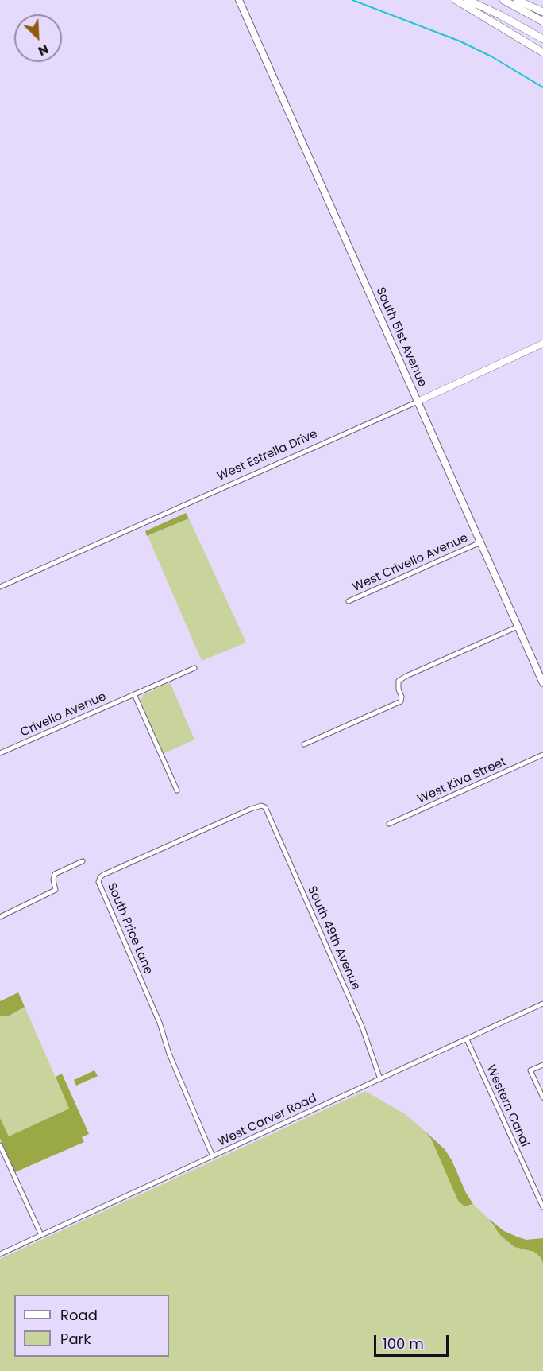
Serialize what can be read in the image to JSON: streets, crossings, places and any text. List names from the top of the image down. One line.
{"streets":{"main road":["South 51st Avenue","West Estrella Drive"],"street":["West Crivello Avenue","Crivello Avenue","West Kiva Street","South Price Lane","South 49th Avenue","Western Canal","West Carver Road"]},"crossings":[["South 51st Avenue","West Estrella Drive"],["South 51st Avenue","West Crivello Avenue"],["South Price Lane","South 49th Avenue"],["South Price Lane","West Carver Road"],["South 49th Avenue","West Carver Road"],["Western Canal","West Carver Road"]],"legend":["Road","Park"],"scale_bar":"100 m","north":"bottom right"}
